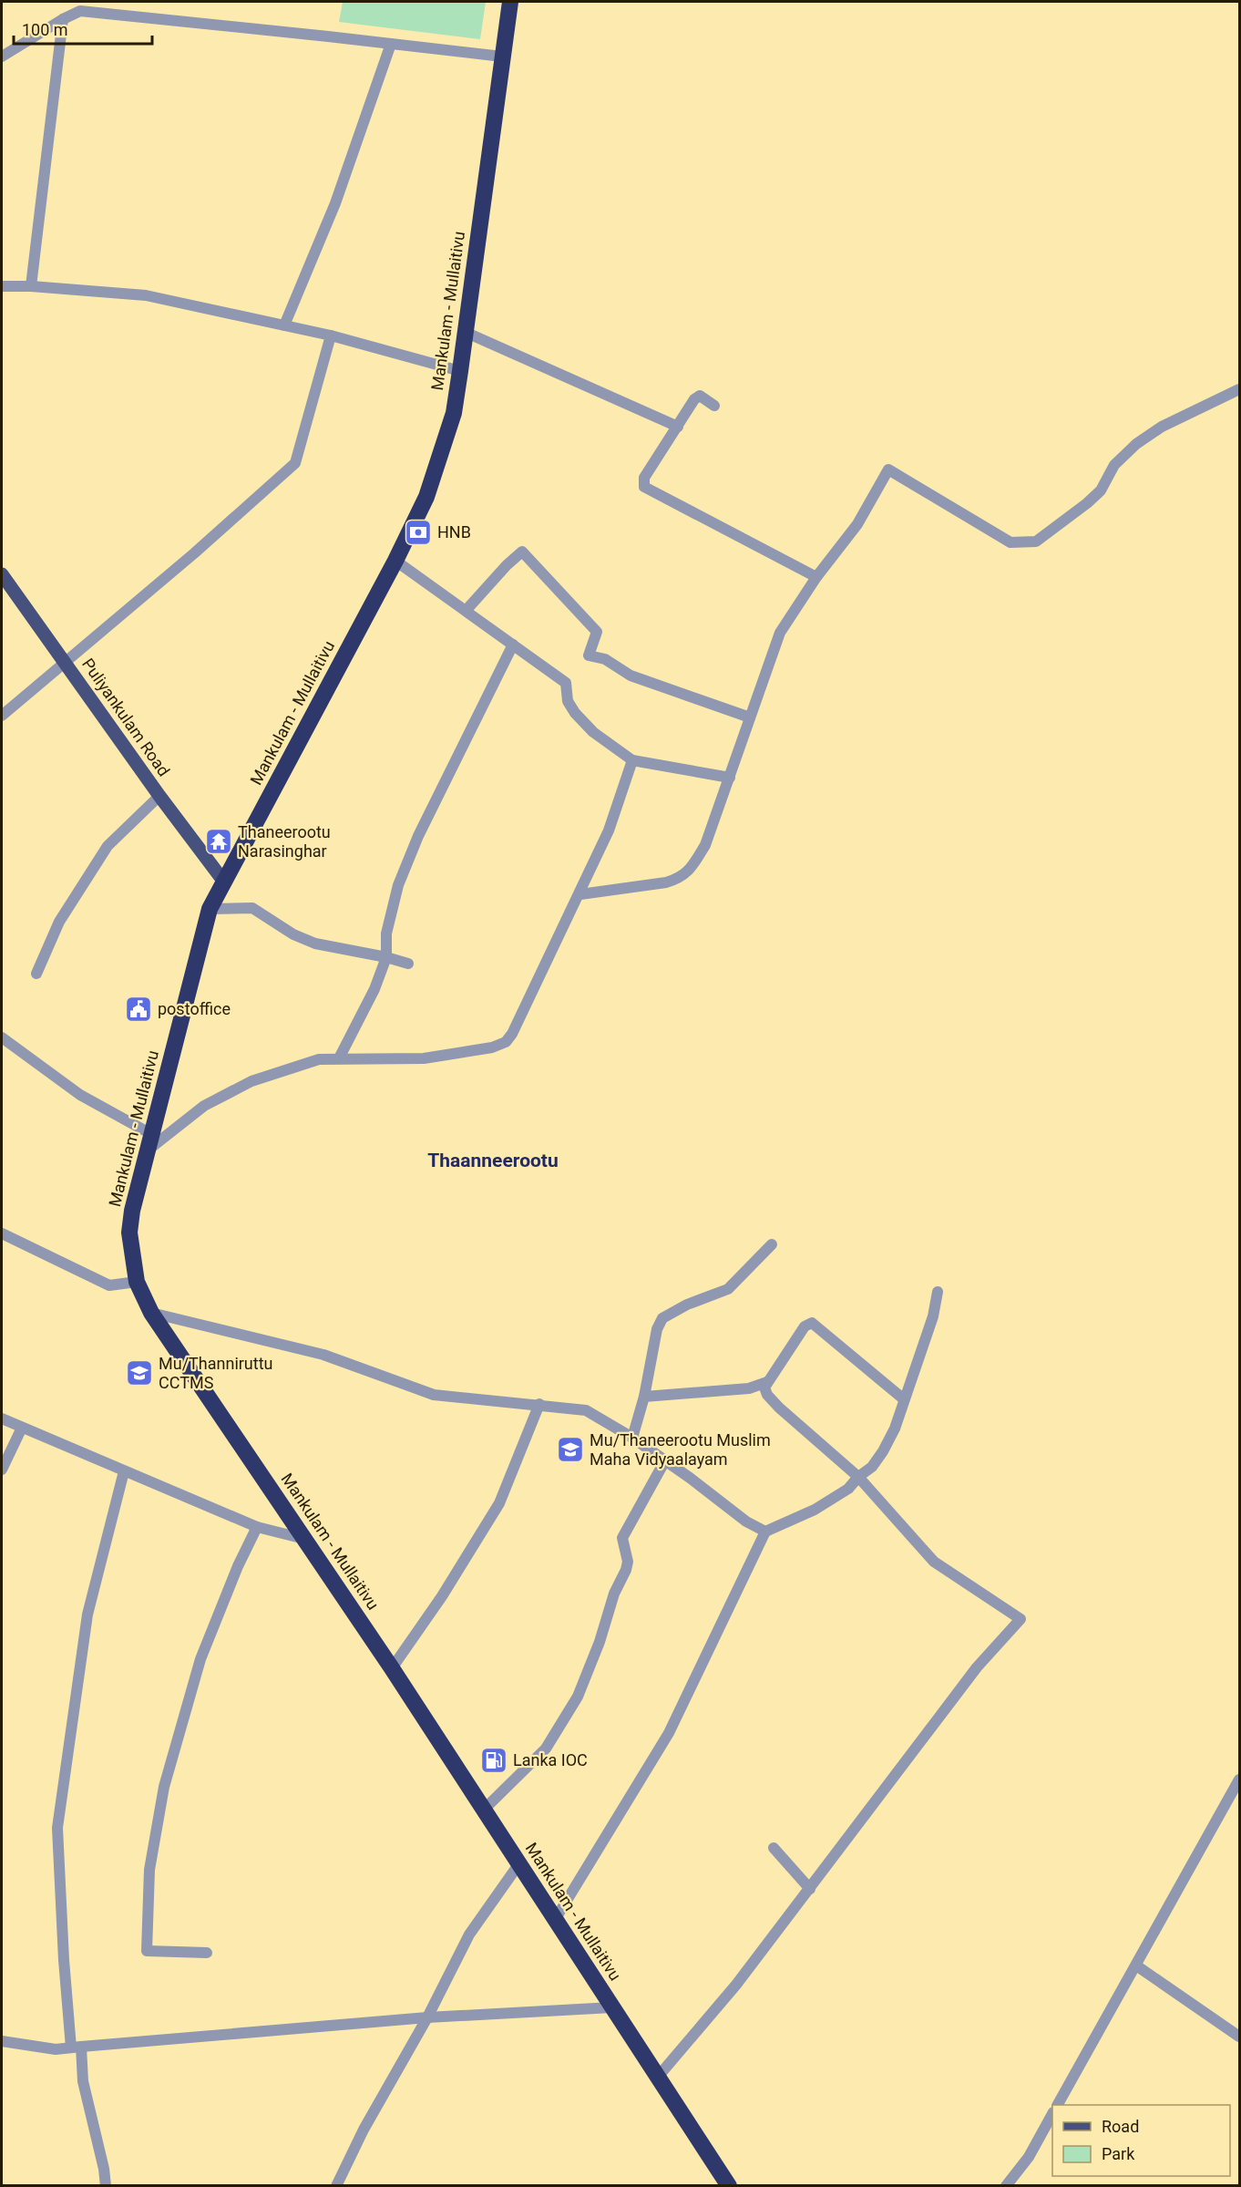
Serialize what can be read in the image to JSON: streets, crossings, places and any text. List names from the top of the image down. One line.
{"streets":{"highway":["Mankulam - Mullaitivu"],"main road":["Puliyankulam Road"]},"crossings":[["Mankulam - Mullaitivu","Puliyankulam Road"]],"districts":["Thaanneerootu"],"places":{"bank":["HNB"],"temple":["Thaneerootu Narasinghar"],"public building":["postoffice"],"school or university":["Mu/Thanniruttu CCTMS","Mu/Thaneerootu Muslim Maha Vidyaalayam"],"fuel station":["Lanka IOC"]},"legend":["Road","Park"],"scale_bar":"100 m"}
